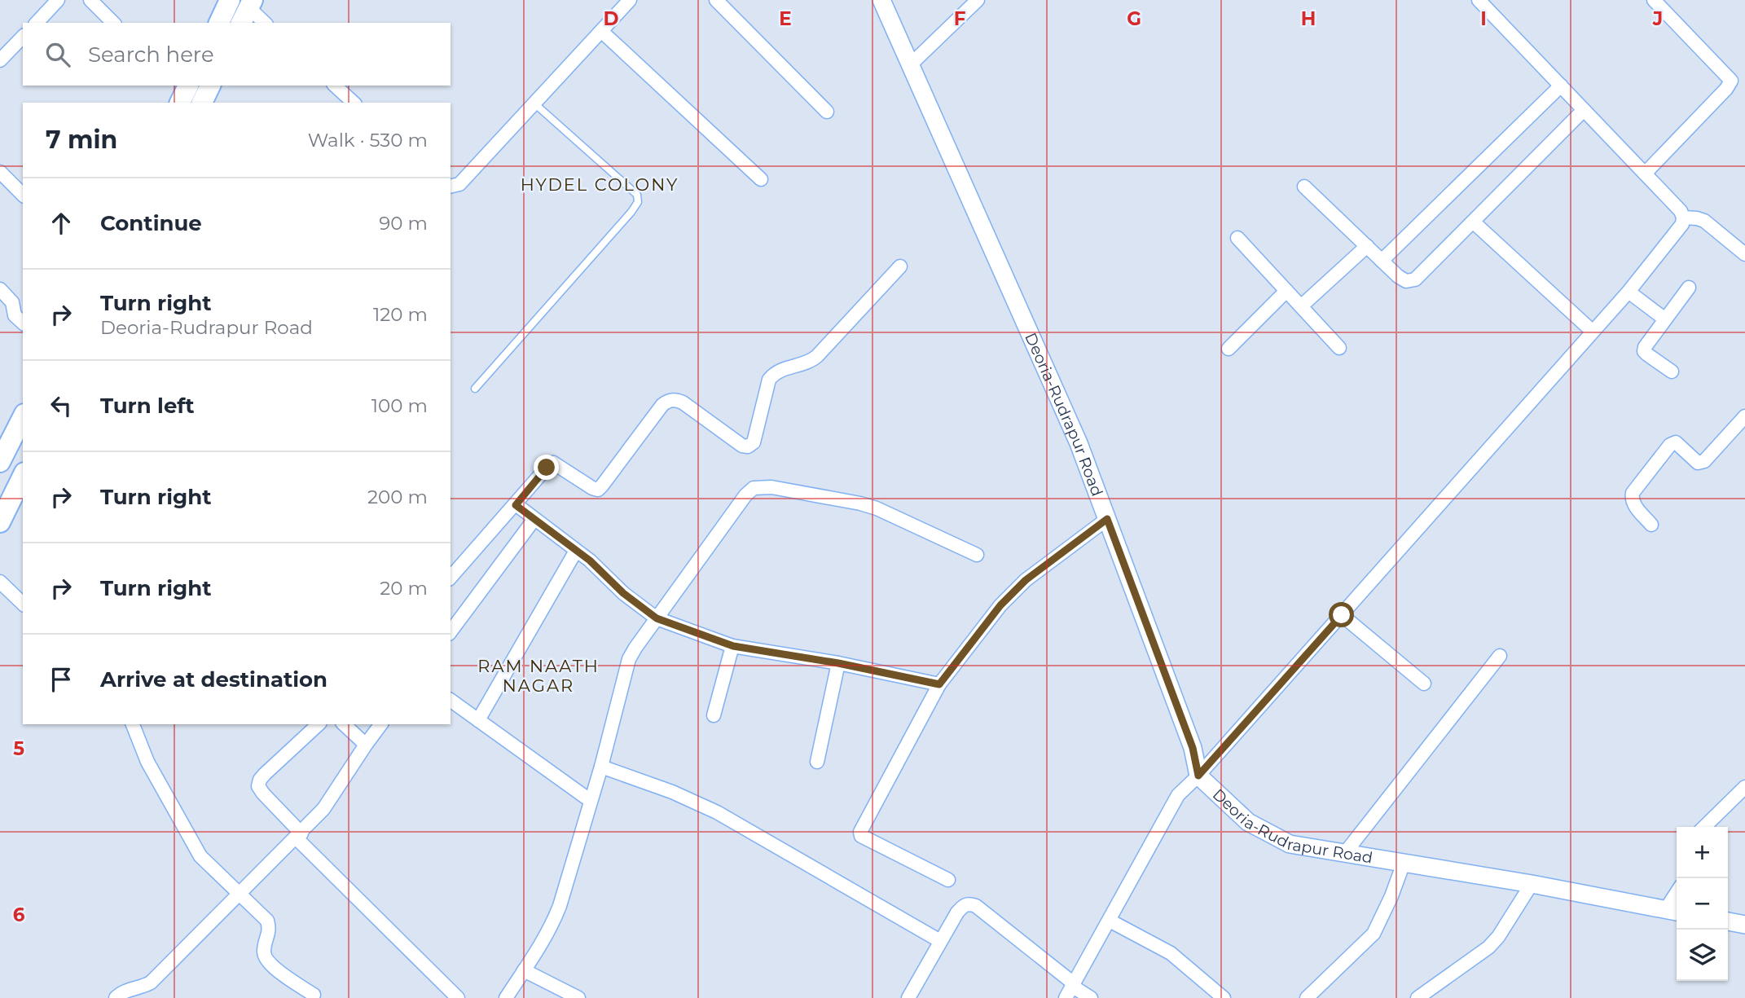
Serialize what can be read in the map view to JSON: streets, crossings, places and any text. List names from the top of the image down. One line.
{"streets":{"main road":["Deoria-Rudrapur Road"]},"districts":["HYDEL COLONY","RAM NAATH NAGAR"],"page":{"search":"Search here","heading":["7 min","Walk · 530 m"],"list":[["Continue","90 m"],["Turn right","Deoria-Rudrapur Road","120 m"],["Turn left","100 m"],["Turn right","200 m"],["Turn right","20 m"],"Arrive at destination"],"map_buttons":["+","−"]},"grid":{"columns":["D","E","F","G","H","I","J"],"rows":["5","6"]}}
